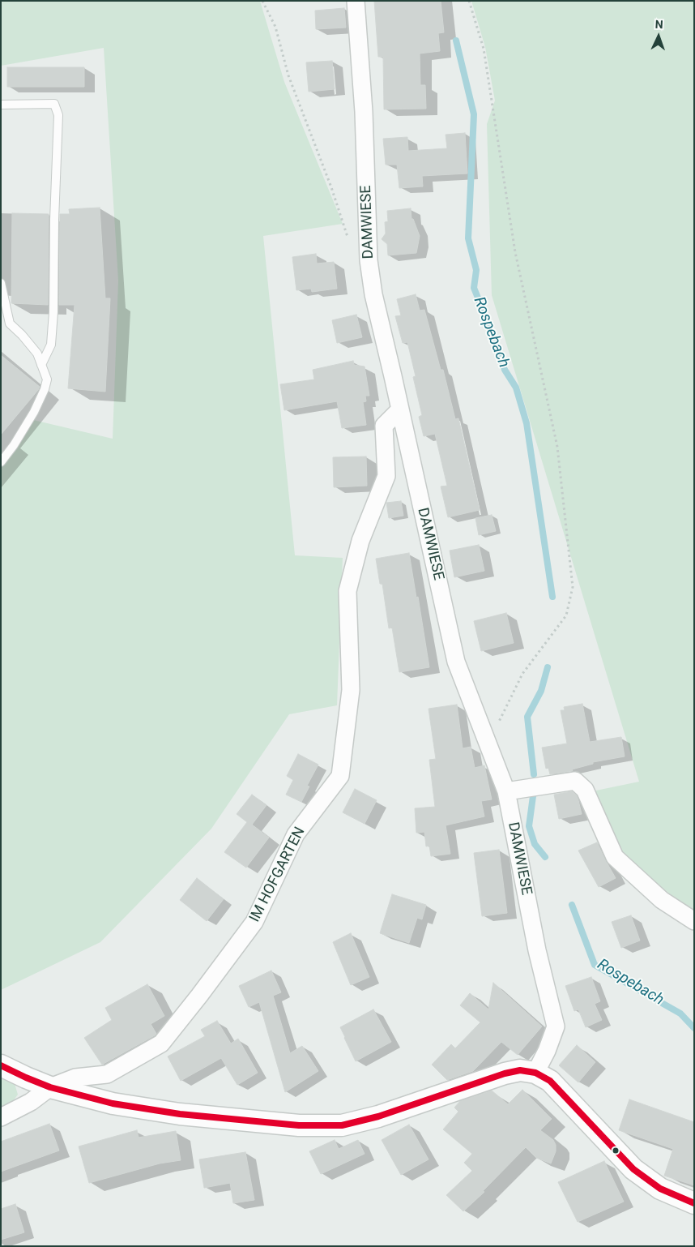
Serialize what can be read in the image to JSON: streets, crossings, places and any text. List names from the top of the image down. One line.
{"streets":{"street":["DAMWIESE","IM HOFGARTEN"]},"crossings":[["DAMWIESE","IM HOFGARTEN"]],"water":["Rospebach"],"north":"top"}
